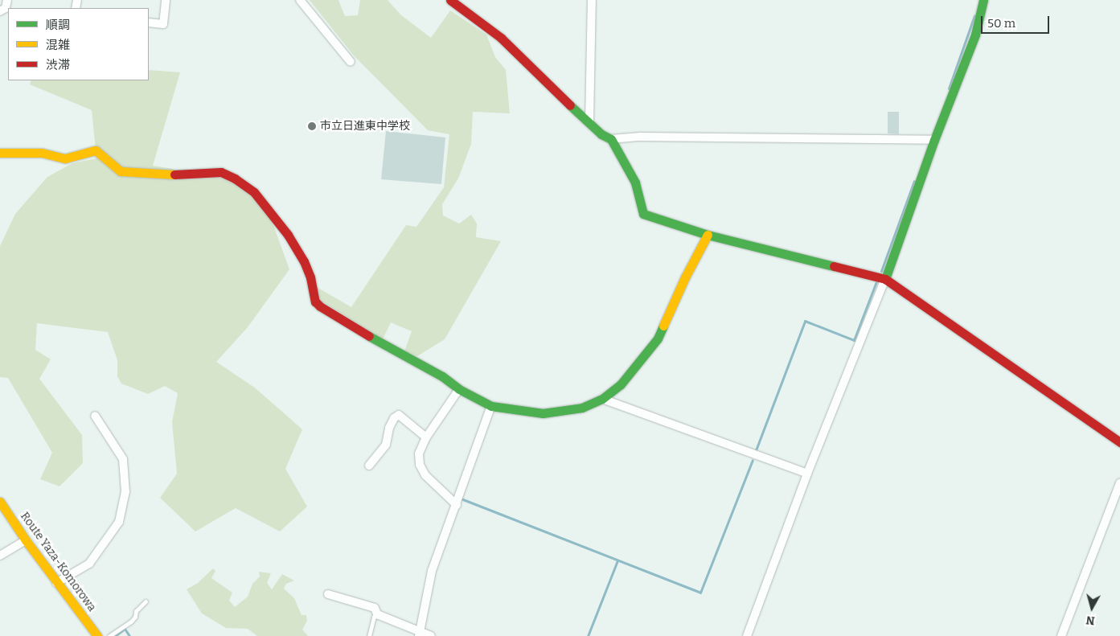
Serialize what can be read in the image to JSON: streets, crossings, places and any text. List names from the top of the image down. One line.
{"streets":{"street":["Route Yaza-Komorowa"]},"places":["市立日進東中学校"],"legend":["順調","混雑","渋滞"],"scale_bar":"50 m","north":"bottom"}
